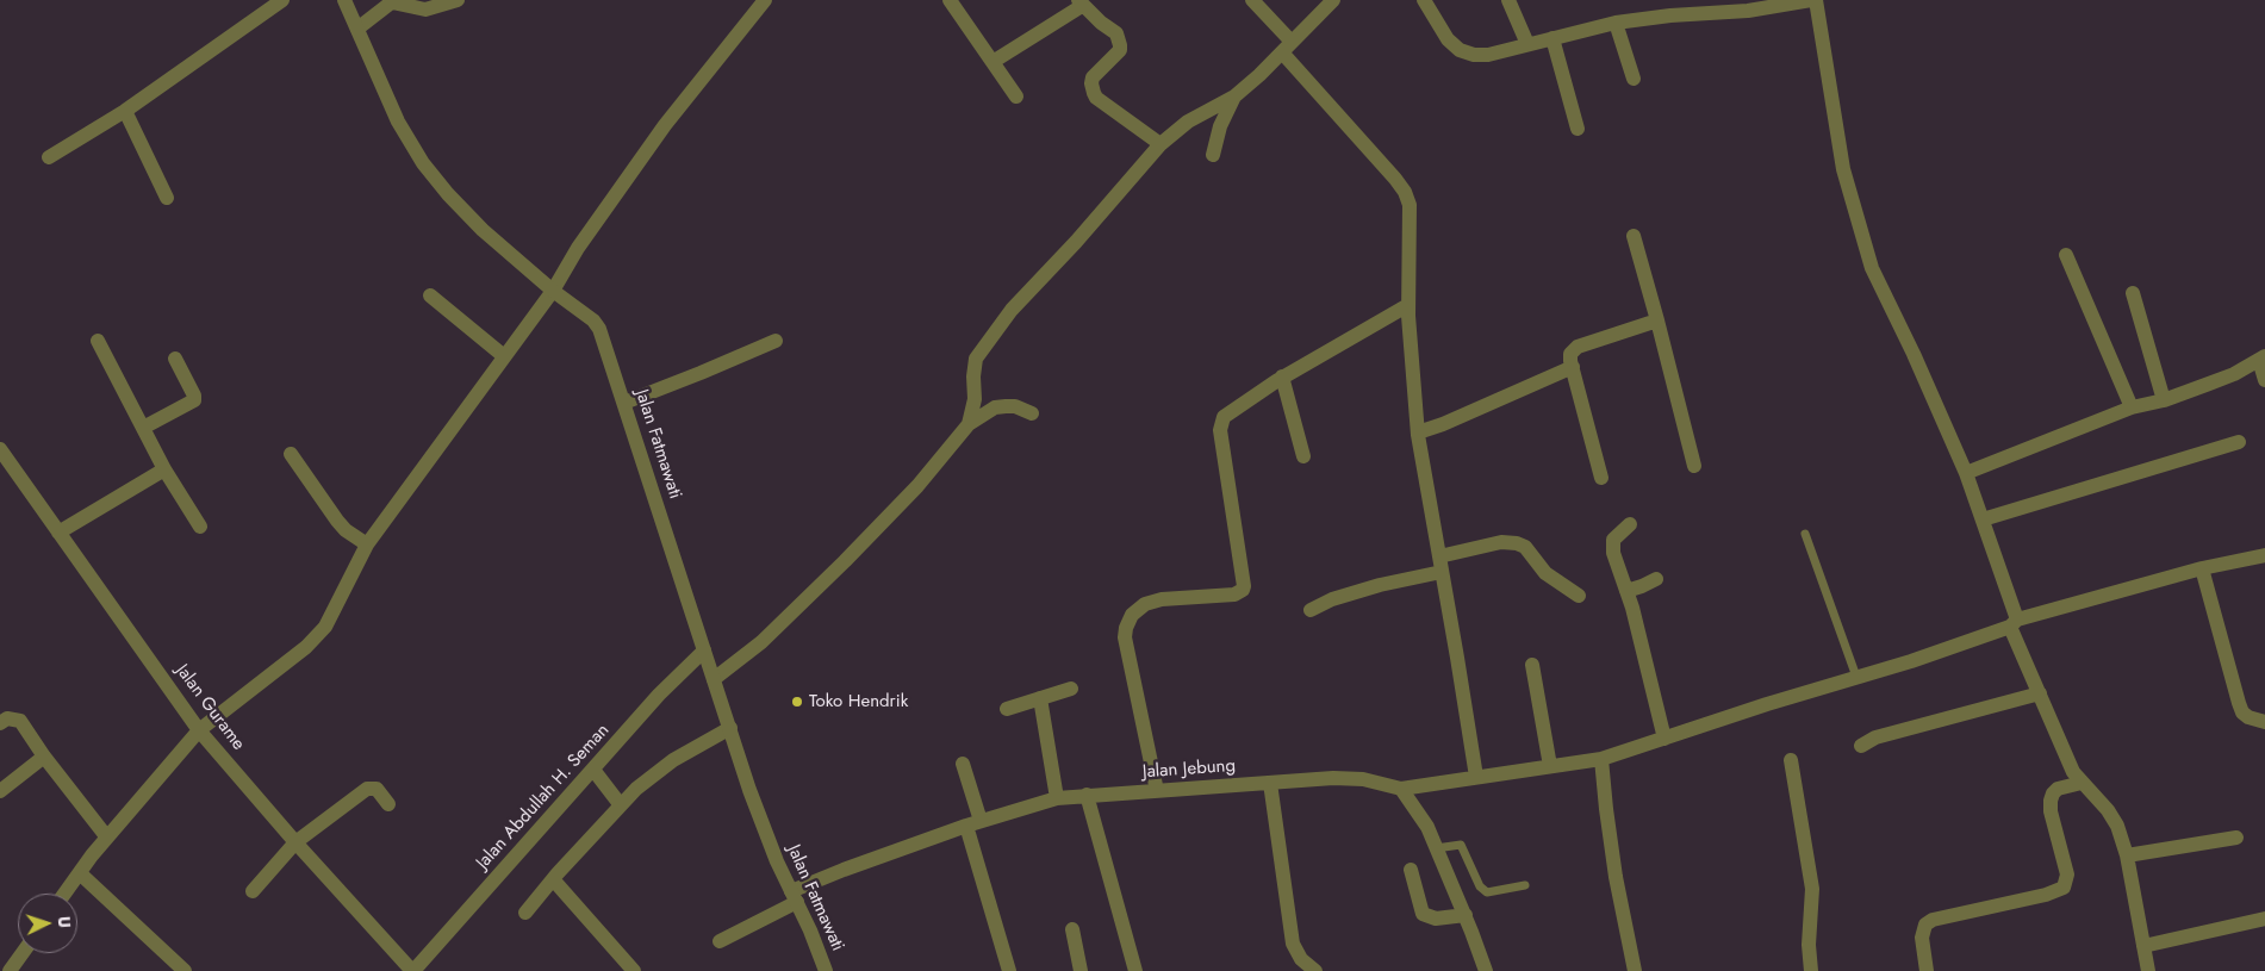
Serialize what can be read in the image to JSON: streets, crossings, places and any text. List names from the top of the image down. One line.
{"streets":{"street":["Jalan Fatmawati","Jalan Gurame","Jalan Jebung","Jalan Abdullah H. Seman"]},"crossings":[["Jalan Fatmawati","Jalan Jebung"],["Jalan Fatmawati","Jalan Abdullah H. Seman"],["Jalan Gurame","Jalan Abdullah H. Seman"]],"places":["Toko Hendrik"],"north":"right"}
